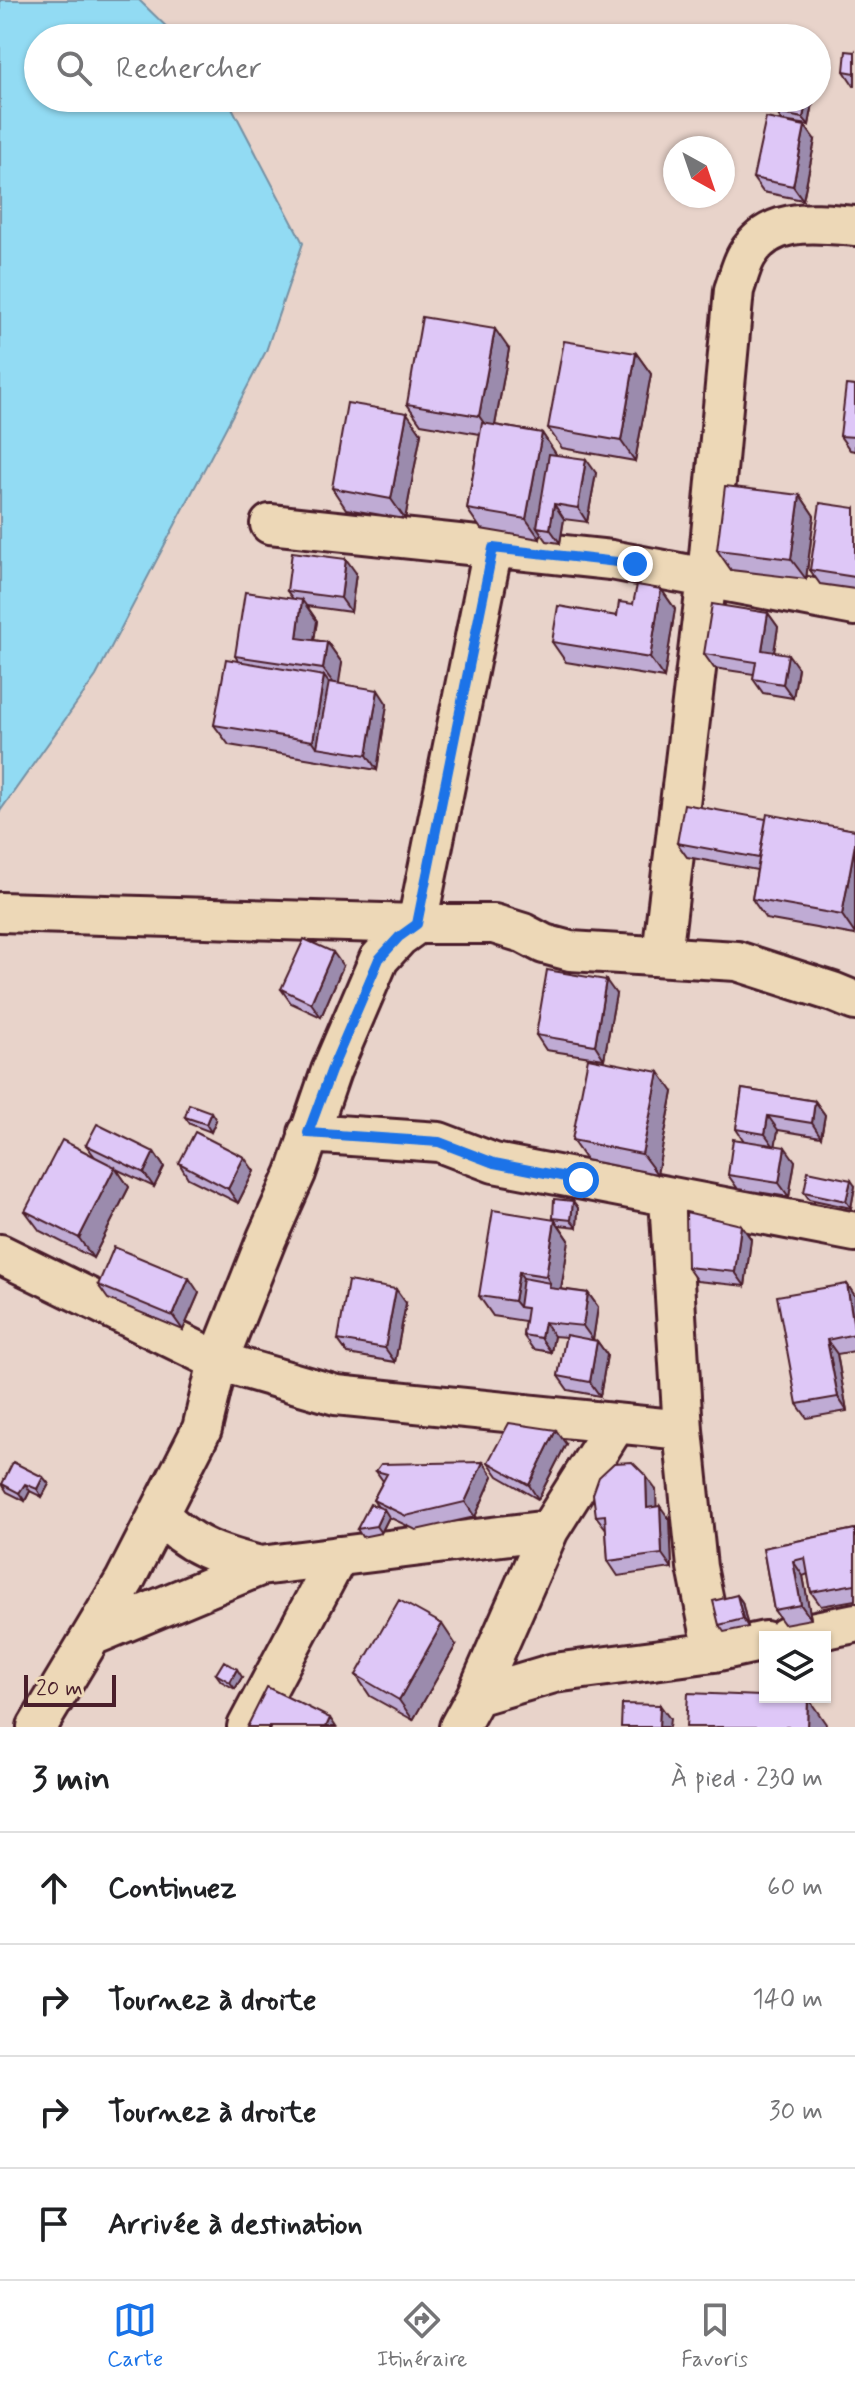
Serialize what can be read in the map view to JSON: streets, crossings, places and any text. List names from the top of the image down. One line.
{"scale_bar":"20 m","north":"bottom right","page":{"search":"Rechercher","scale":"20 m","heading":["3 min","À pied · 230 m"],"list":[["Continuez","60 m"],["Tournez à droite","140 m"],["Tournez à droite","30 m"],"Arrivée à destination"],"nav":["Carte","Itinéraire","Favoris"]}}
